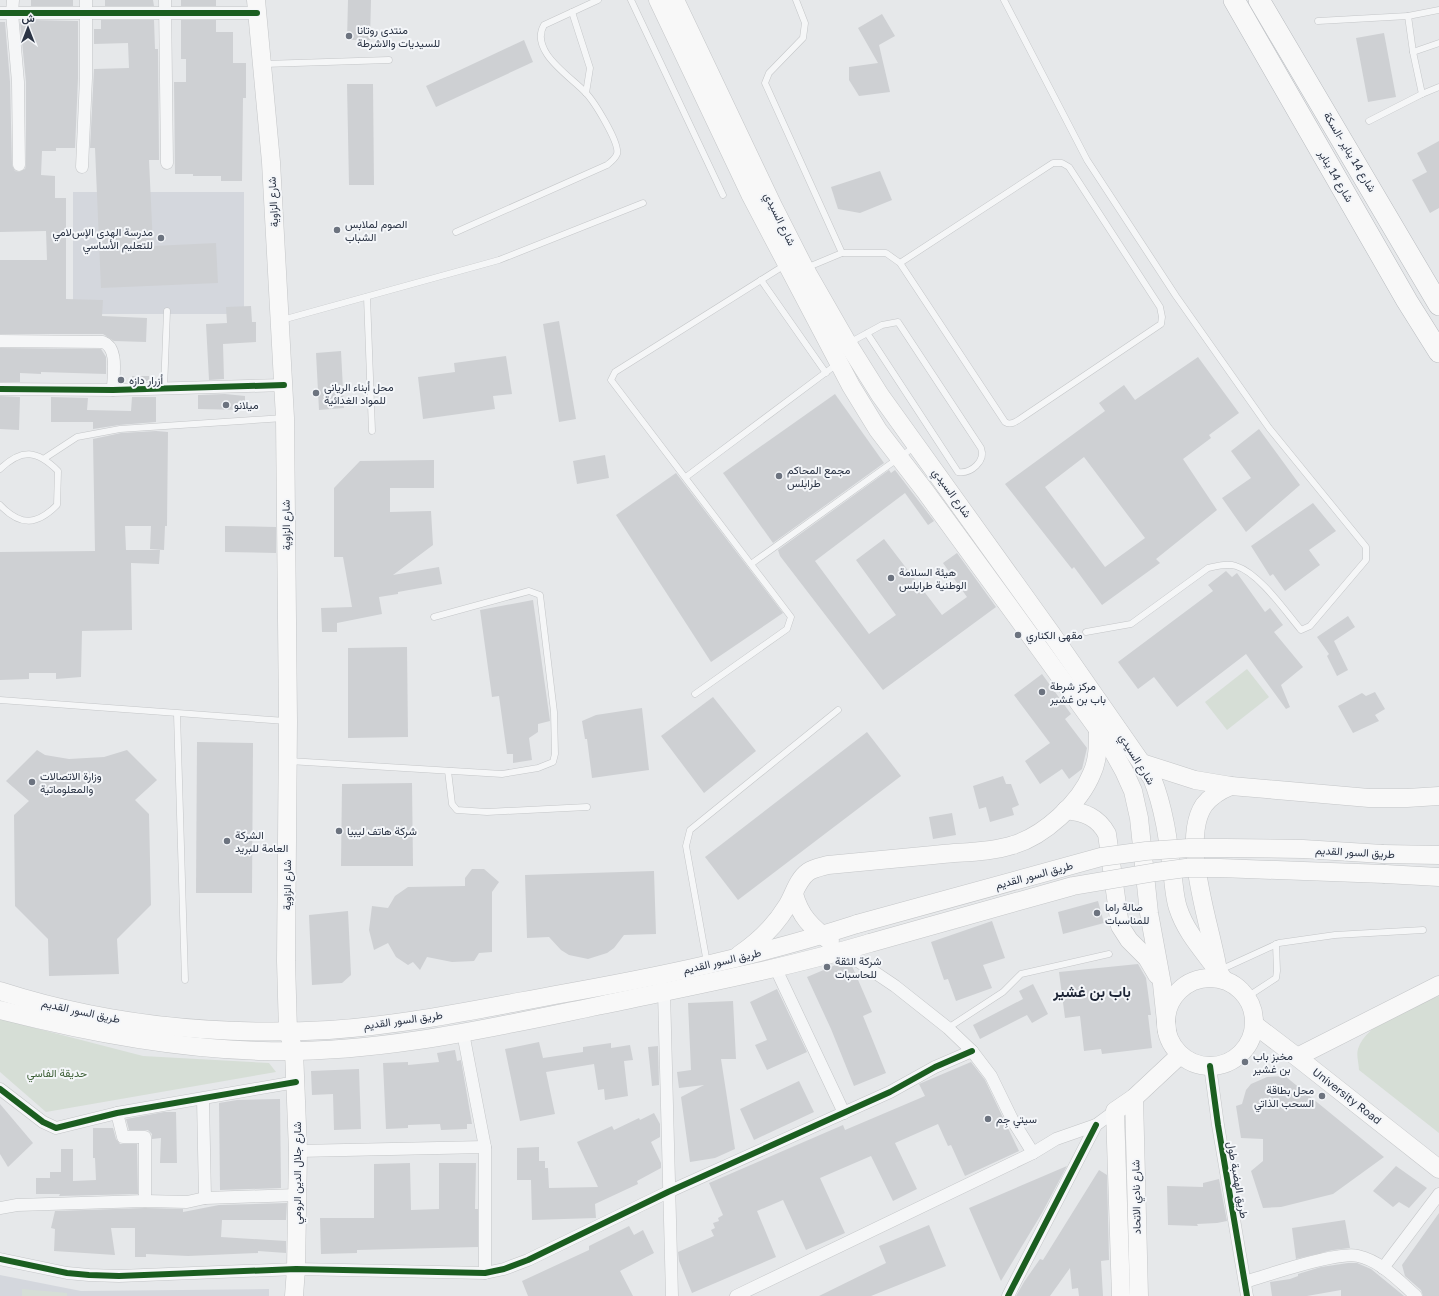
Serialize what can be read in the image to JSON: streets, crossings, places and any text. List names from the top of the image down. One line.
{"streets":{"highway":["شارع 14 يناير -السكة","شارع 14 يناير"],"main road":["شارع الزاوية","شارع السيدي","طريق السور القديم","University Road","شارع جلال الدين الرومي","شارع نادي الاتحاد"],"street":["طريق الهضبة طول"]},"crossings":[["شارع الزاوية","طريق السور القديم"],["شارع الزاوية","شارع جلال الدين الرومي"],["شارع السيدي","University Road"],["شارع السيدي","طريق الهضبة طول"],["طريق السور القديم","شارع جلال الدين الرومي"],["University Road","طريق الهضبة طول"]],"districts":["باب بن غشير"],"parks":["حديقة الفاسي"],"places":["منتدى روتانا للسيديات والاشرطة","الصوم لملابس الشباب","مدرسة الهدى الإسﻻمي للتعليم الأساسي","أزرار دازه","محل أبناء الرياني للمواد الغدائية","ميلانو","مجمع المحاكم طرابلس","هيئة السلامة الوطنية طرابلس","مقهى الكناري","مركز شرطة باب بن غشير","وزارة الاتصالات والمعلوماتية","شركة هاتف ليبيا","الشركة العامة للبريد","صالة راما للمناسبات","شركة الثقة للحاسبات","مخبز باب بن غشير","محل بطاقة السحب الذاتي","سيتي جِم"],"north":"top"}
